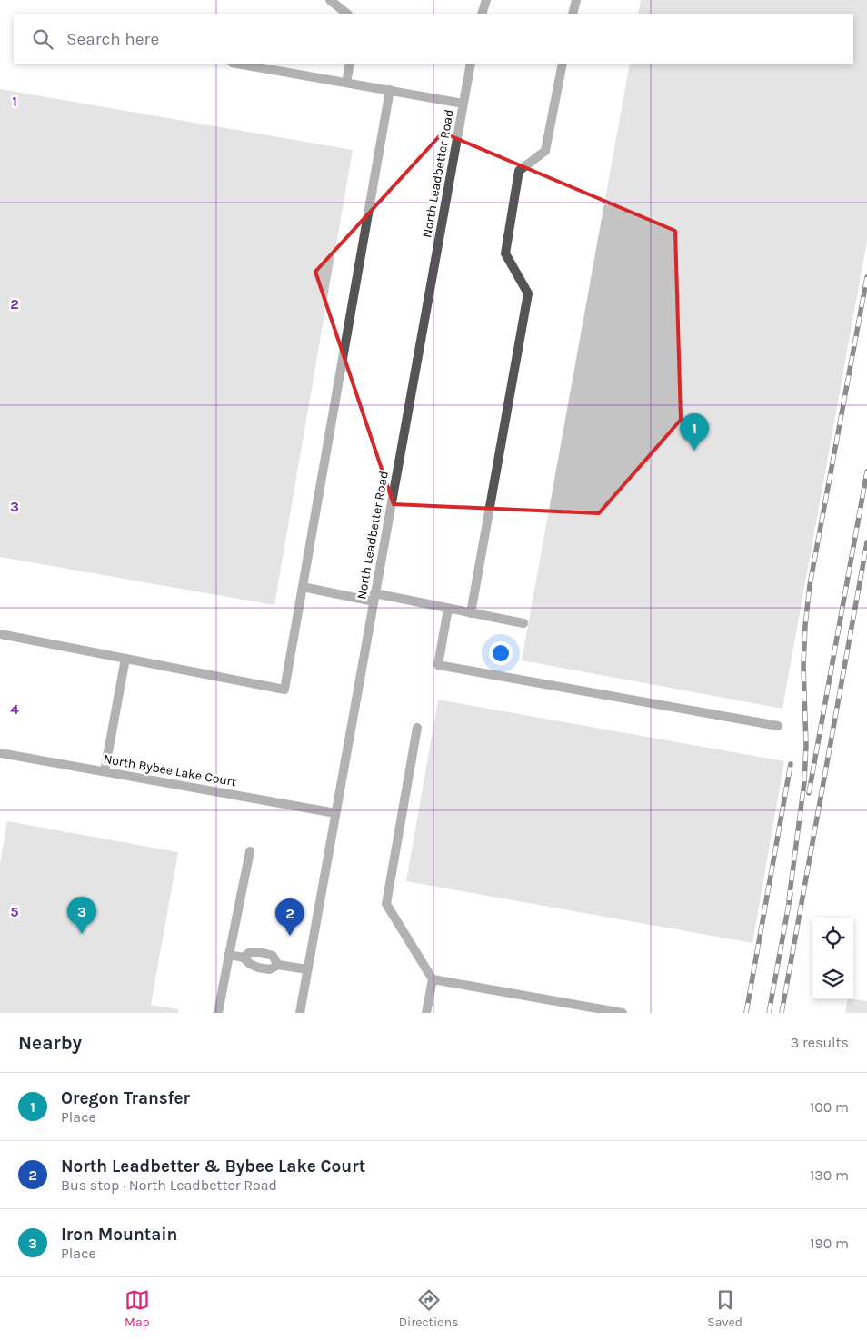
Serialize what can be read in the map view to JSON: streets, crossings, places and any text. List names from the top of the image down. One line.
{"streets":{"street":["North Leadbetter Road","North Bybee Lake Court"]},"crossings":[["North Leadbetter Road","North Bybee Lake Court"]],"page":{"search":"Search here","pins":["1","3","2"],"heading":["Nearby","3 results"],"list":[{"mark":"1","name":"Oregon Transfer","note":"Place","value":"100 m"},{"mark":"2","name":"North Leadbetter & Bybee Lake Court","note":"Bus stop · North Leadbetter Road","value":"130 m"},{"mark":"3","name":"Iron Mountain","note":"Place","value":"190 m"}],"nav":["Map","Directions","Saved"]},"grid":{"rows":["1","2","3","4","5"]}}
